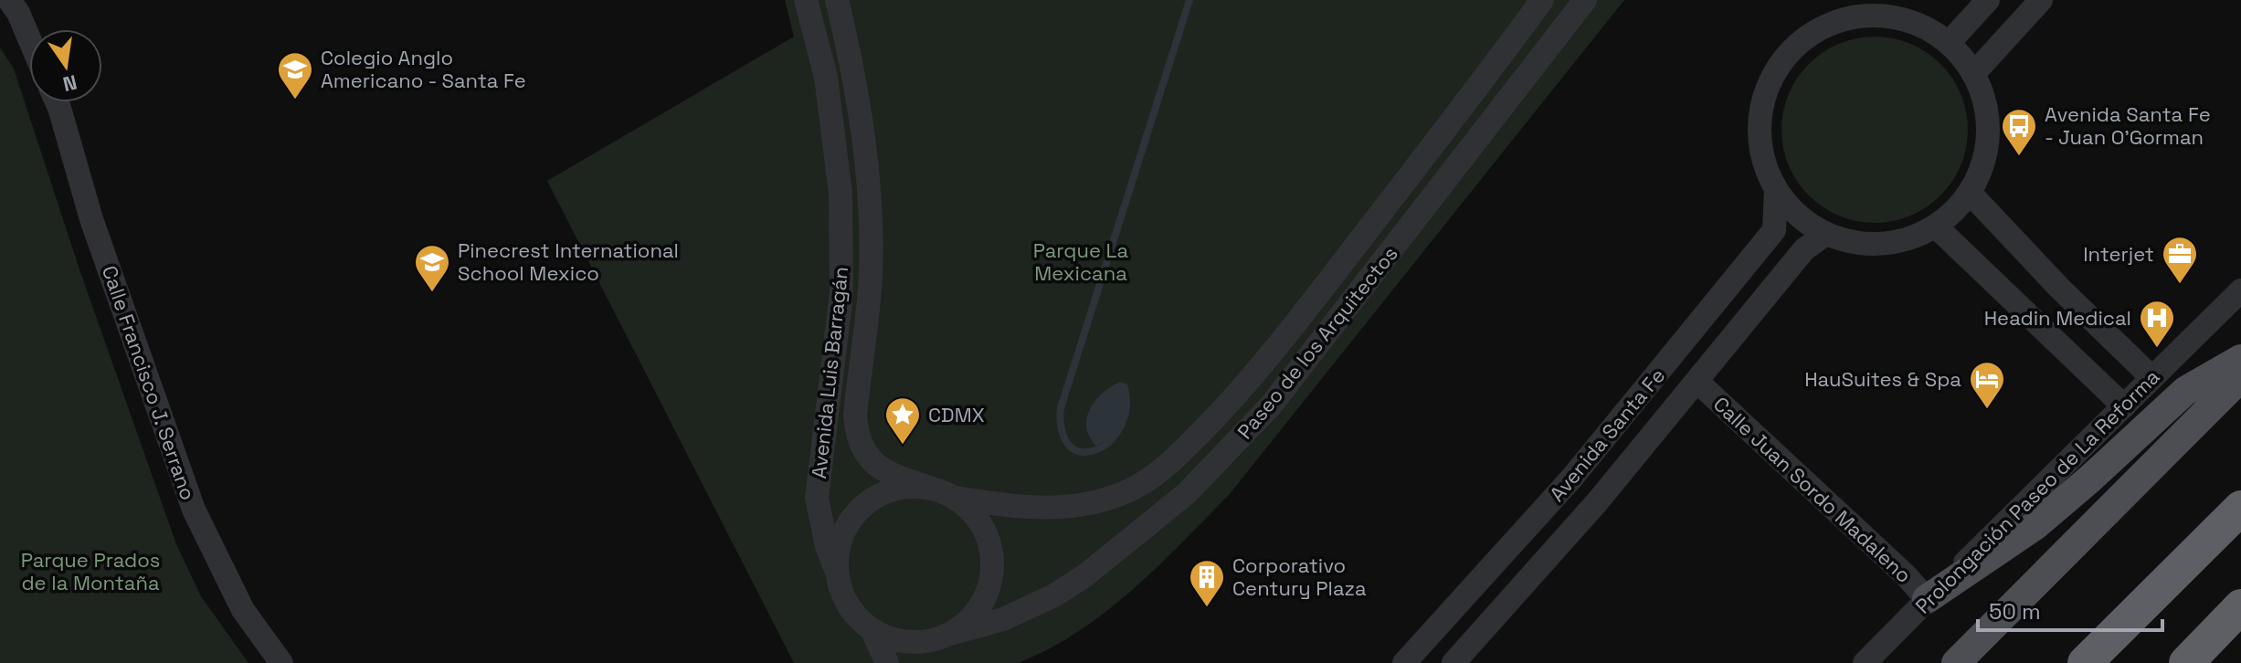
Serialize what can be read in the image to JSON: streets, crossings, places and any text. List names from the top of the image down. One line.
{"streets":{"street":["Paseo de los Arquitectos","Avenida Luis Barragán","Calle Francisco J. Serrano","Avenida Santa Fe","Calle Juan Sordo Madaleno","Prolongación Paseo de La Reforma"]},"crossings":[["Paseo de los Arquitectos","Avenida Luis Barragán"],["Avenida Santa Fe","Calle Juan Sordo Madaleno"],["Calle Juan Sordo Madaleno","Prolongación Paseo de La Reforma"]],"parks":["Parque La Mexicana","Parque Prados de la Montaña"],"places":{"school or university":["Colegio Anglo Americano - Santa Fe","Pinecrest International School Mexico"],"bus stop":["Avenida Santa Fe - Juan O'Gorman"],"office":["Interjet"],"hospital":["Headin Medical"],"hotel":["HauSuites & Spa"],"place":["CDMX"],"building":["Corporativo Century Plaza"]},"scale_bar":"50 m","north":"bottom"}
